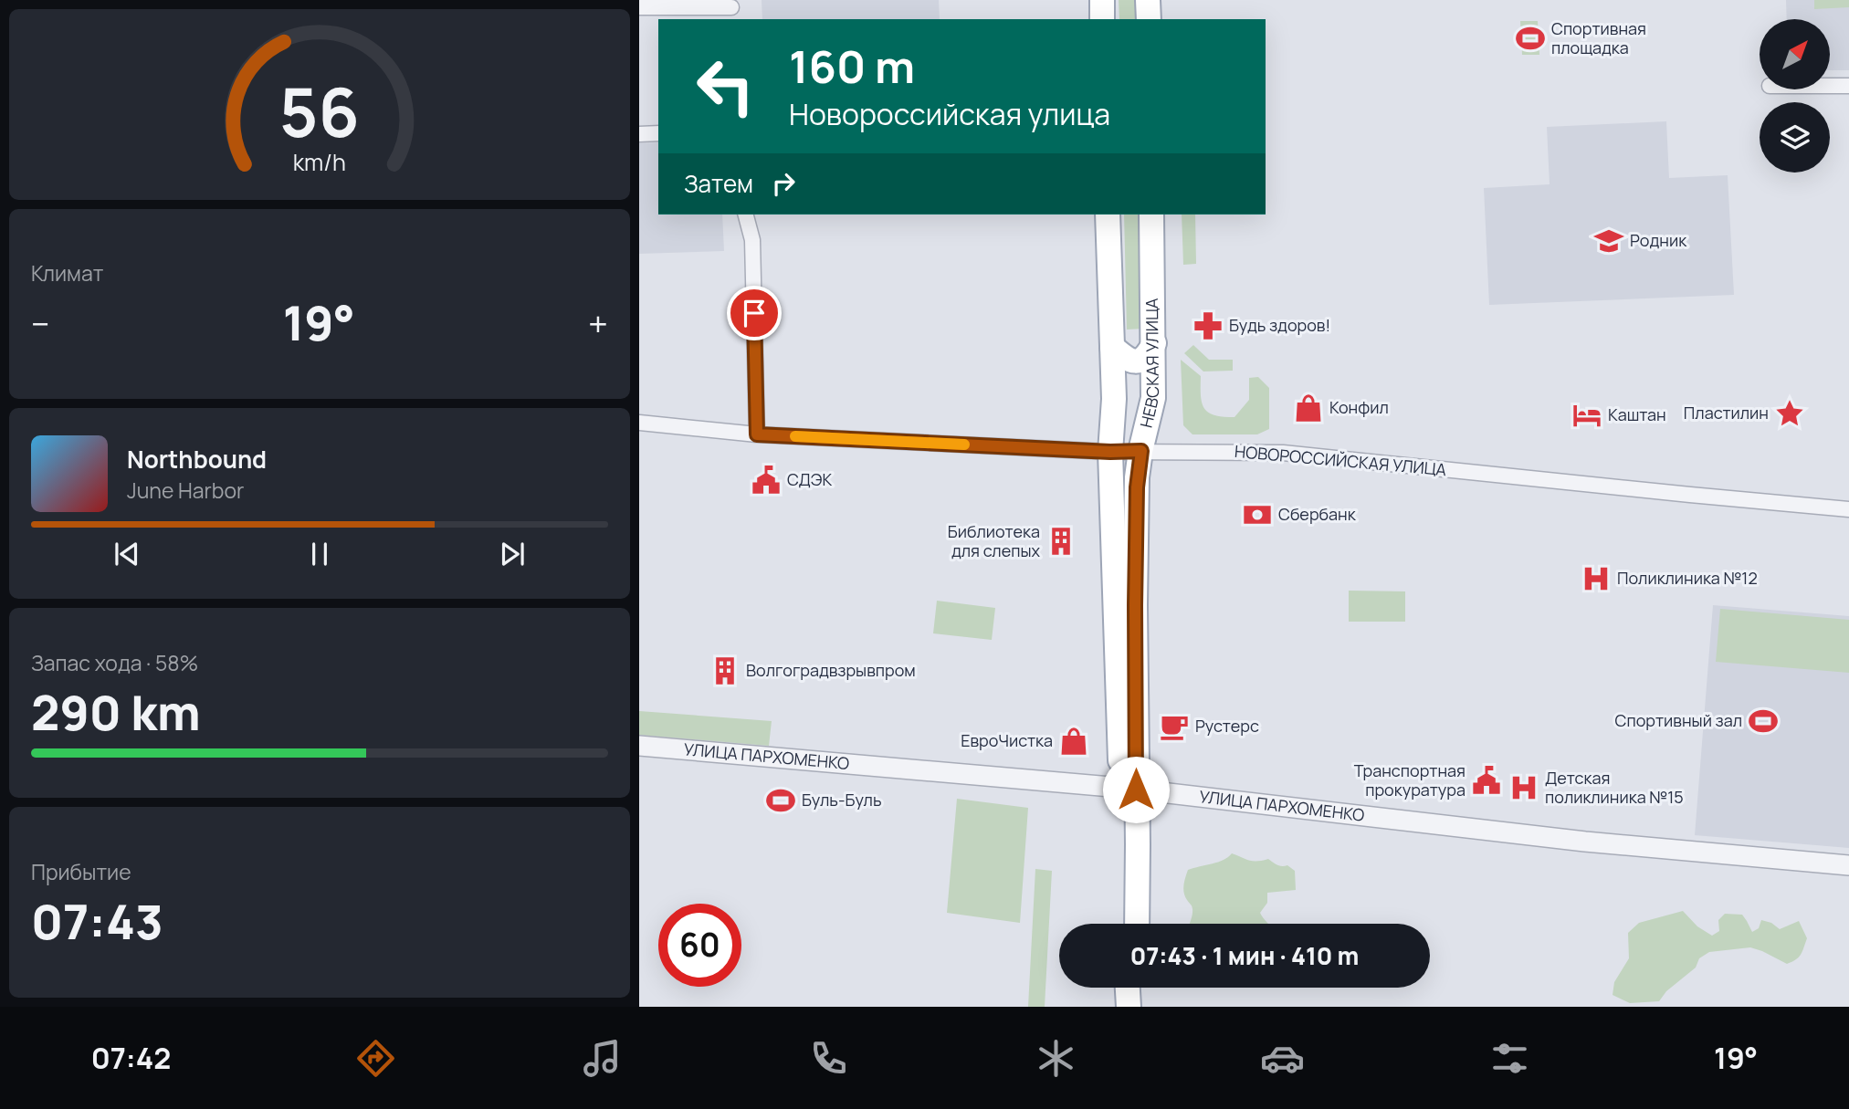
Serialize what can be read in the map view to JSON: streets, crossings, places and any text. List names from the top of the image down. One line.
{"streets":{"main road":["НЕВСКАЯ УЛИЦА"],"street":["НОВОРОССИЙСКАЯ УЛИЦА","УЛИЦА ПАРХОМЕНКО"]},"crossings":[["НЕВСКАЯ УЛИЦА","НОВОРОССИЙСКАЯ УЛИЦА"],["НЕВСКАЯ УЛИЦА","УЛИЦА ПАРХОМЕНКО"]],"places":{"sports":["Спортивная площадка","Спортивный зал","Буль-Буль"],"school or university":["Родник"],"pharmacy":["Будь здоров!"],"shop":["Конфил","ЕвроЧистка"],"place":["Пластилин"],"hotel":["Каштан"],"public building":["СДЭК","Транспортная прокуратура"],"bank":["Сбербанк"],"building":["Библиотека для слепых","Волгоградвзрывпром"],"hospital":["Поликлиника №12","Детская поликлиника №15"],"cafe":["Рустерс"]},"north":"top right","page":{"turn":["160 m","Новороссийская улица"],"then":"Затем","tile":["Климат",["Запас хода · 58%","290 km"],["Прибытие","07:43"]],"heat":["−","19°","+"],"song":["Northbound","June Harbor"],"limit":"60","trip":"07:43 · 1 мин · 410 m","tabs":["07:42","19°"],"gauge":["56","km/h"]}}
